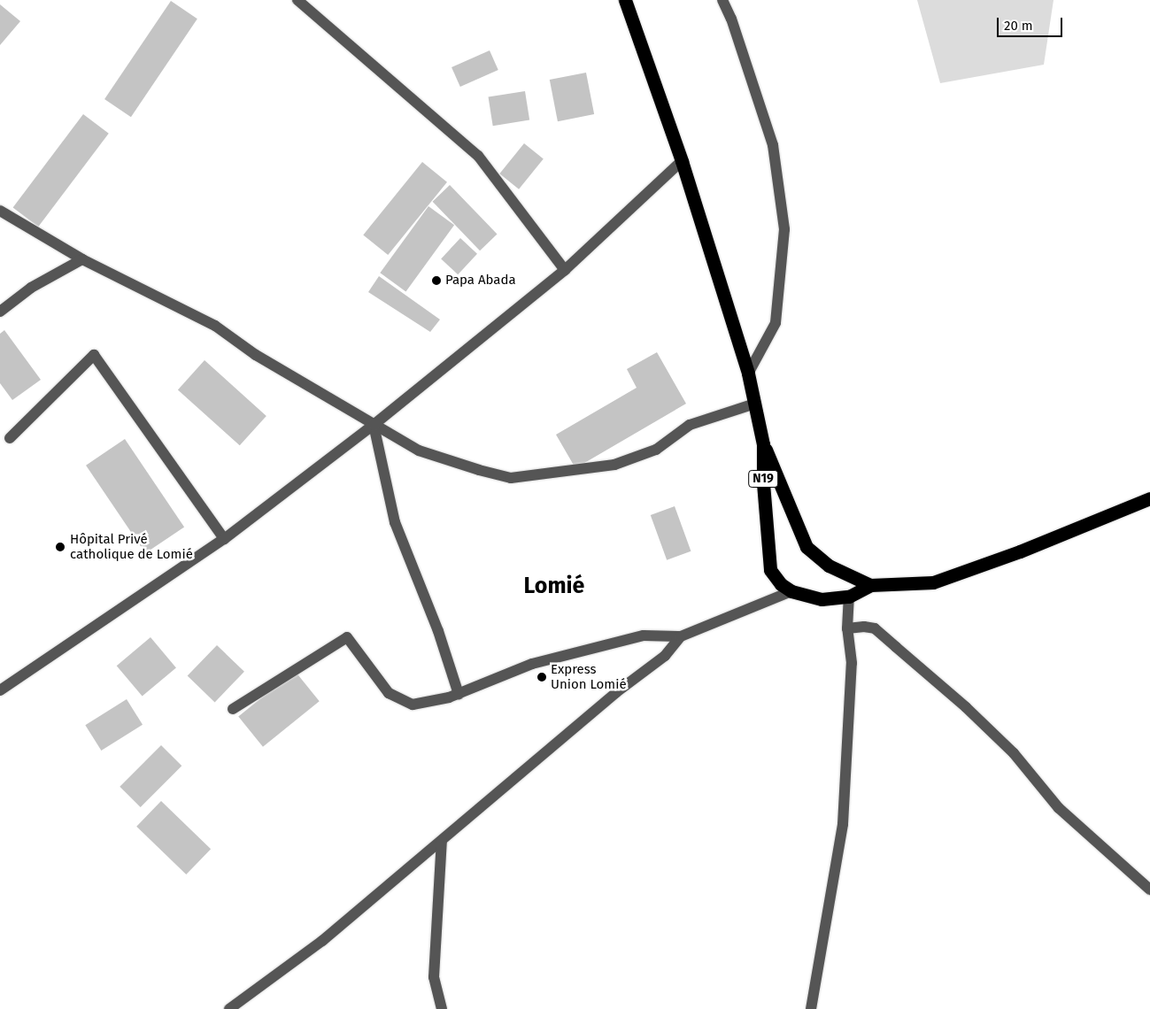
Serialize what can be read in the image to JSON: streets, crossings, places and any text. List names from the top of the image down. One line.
{"streets":{"highway":["N19"]},"districts":["Lomié"],"places":["Papa Abada","Hôpital Privé catholique de Lomié","Express Union Lomié"],"scale_bar":"20 m"}
